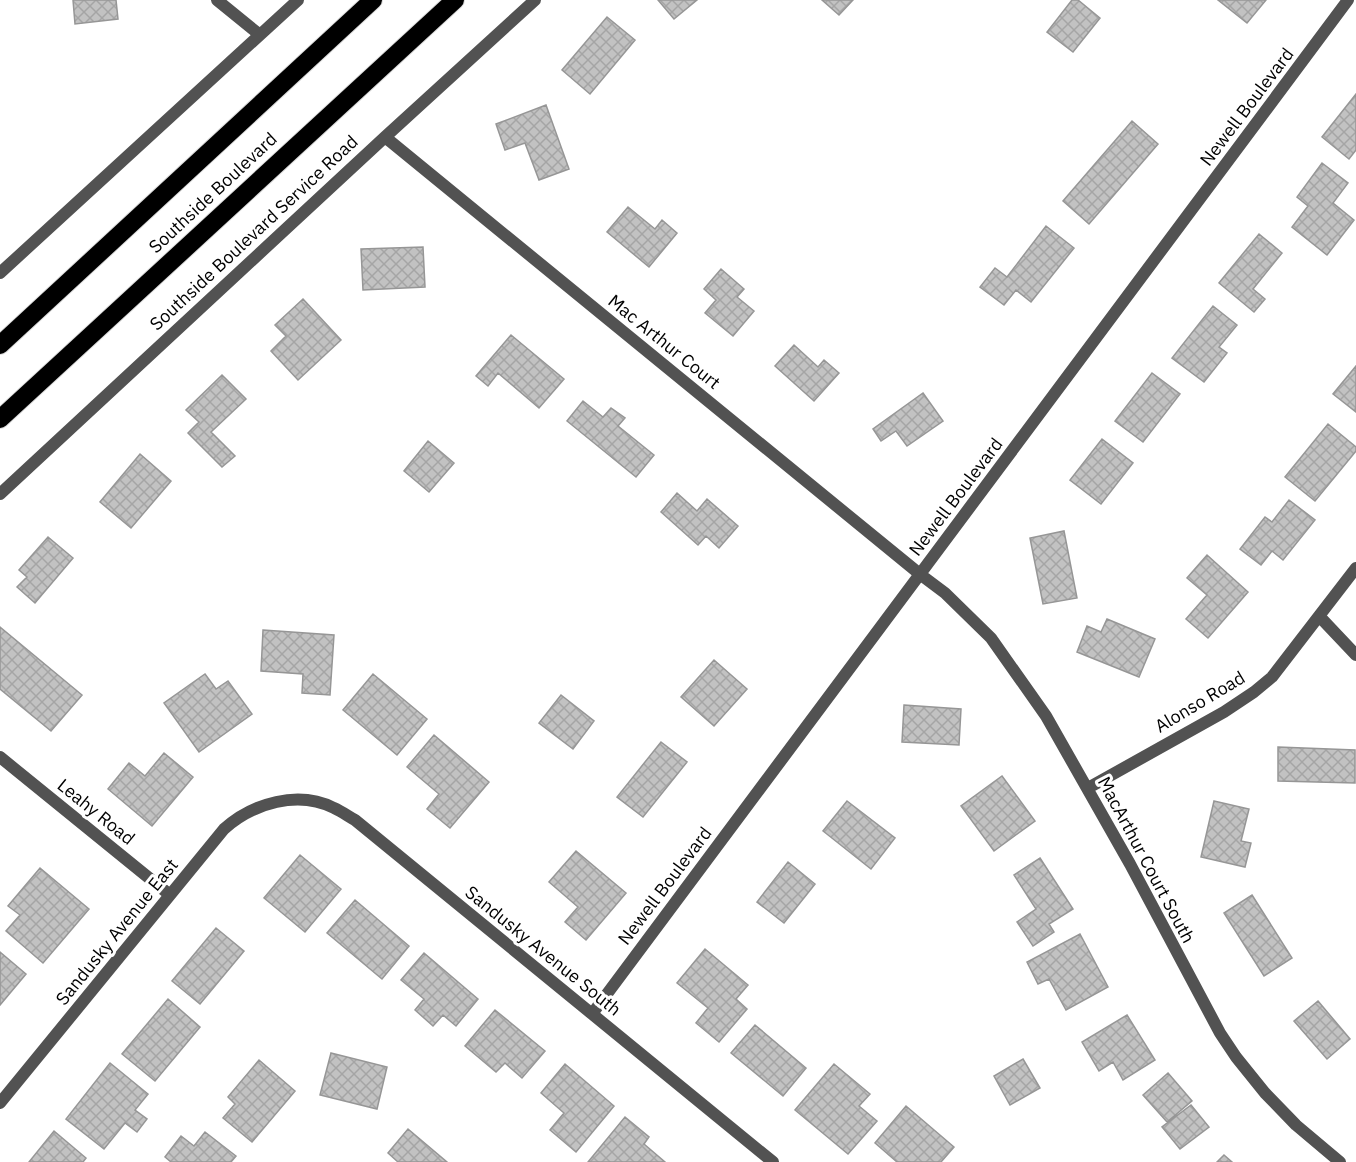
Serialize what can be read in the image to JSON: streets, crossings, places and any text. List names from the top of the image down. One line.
{"streets":{"highway":["Southside Boulevard"],"street":["Newell Boulevard","Southside Boulevard Service Road","Mac Arthur Court","Alonso Road","Leahy Road","MacArthur Court South","Sandusky Avenue East","Sandusky Avenue South"]},"crossings":[["Newell Boulevard","Mac Arthur Court"],["Newell Boulevard","MacArthur Court South"],["Newell Boulevard","Sandusky Avenue South"],["Southside Boulevard Service Road","Mac Arthur Court"],["Mac Arthur Court","MacArthur Court South"],["Alonso Road","MacArthur Court South"],["Leahy Road","Sandusky Avenue East"],["Sandusky Avenue East","Sandusky Avenue South"]]}
